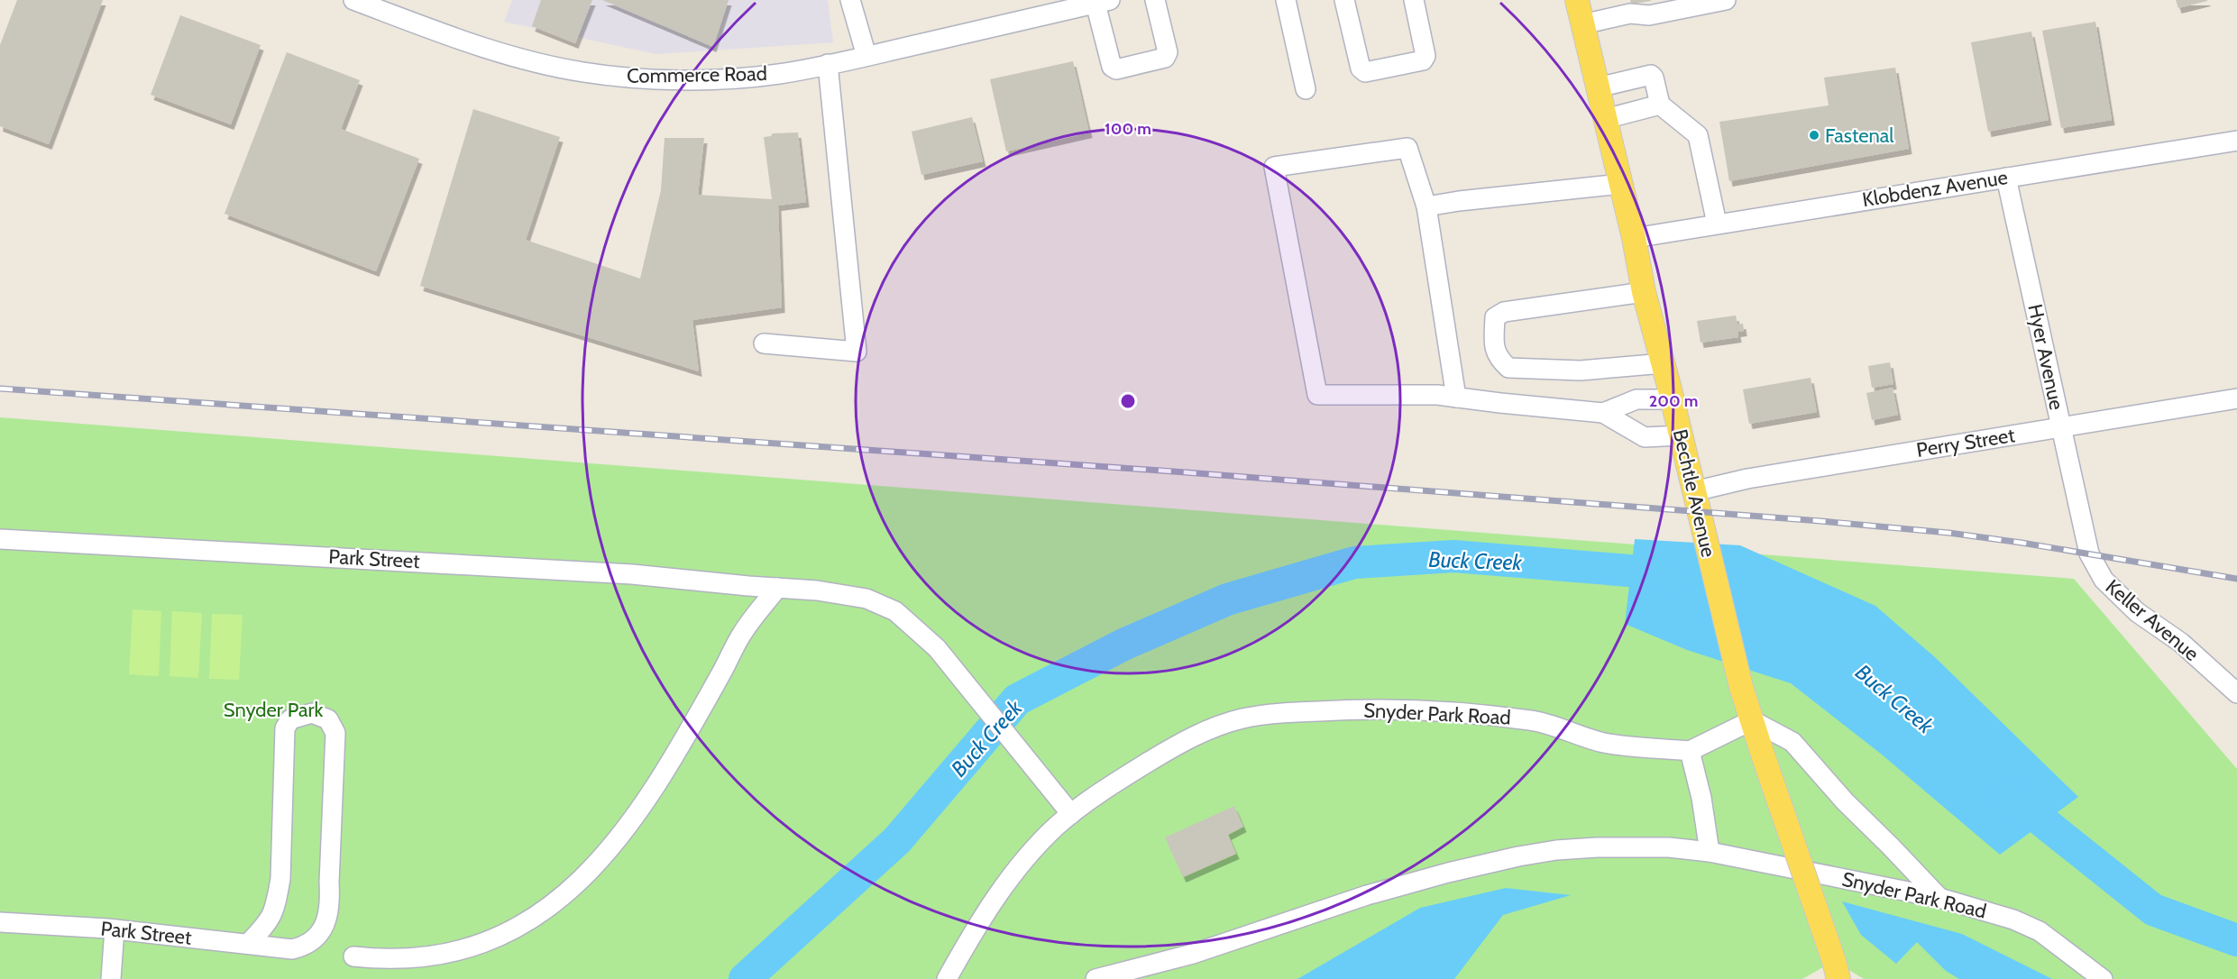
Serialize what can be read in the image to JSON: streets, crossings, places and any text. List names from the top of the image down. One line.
{"streets":{"main road":["Bechtle Avenue"],"street":["Commerce Road","Klobdenz Avenue","Hyer Avenue","Perry Street","Park Street","Keller Avenue","Snyder Park Road"]},"crossings":[["Klobdenz Avenue","Hyer Avenue"],["Klobdenz Avenue","Bechtle Avenue"],["Hyer Avenue","Perry Street"],["Hyer Avenue","Keller Avenue"],["Perry Street","Bechtle Avenue"]],"water":["Buck Creek"],"parks":["Snyder Park"],"places":["Fastenal"],"rings":["100 m","200 m"]}
